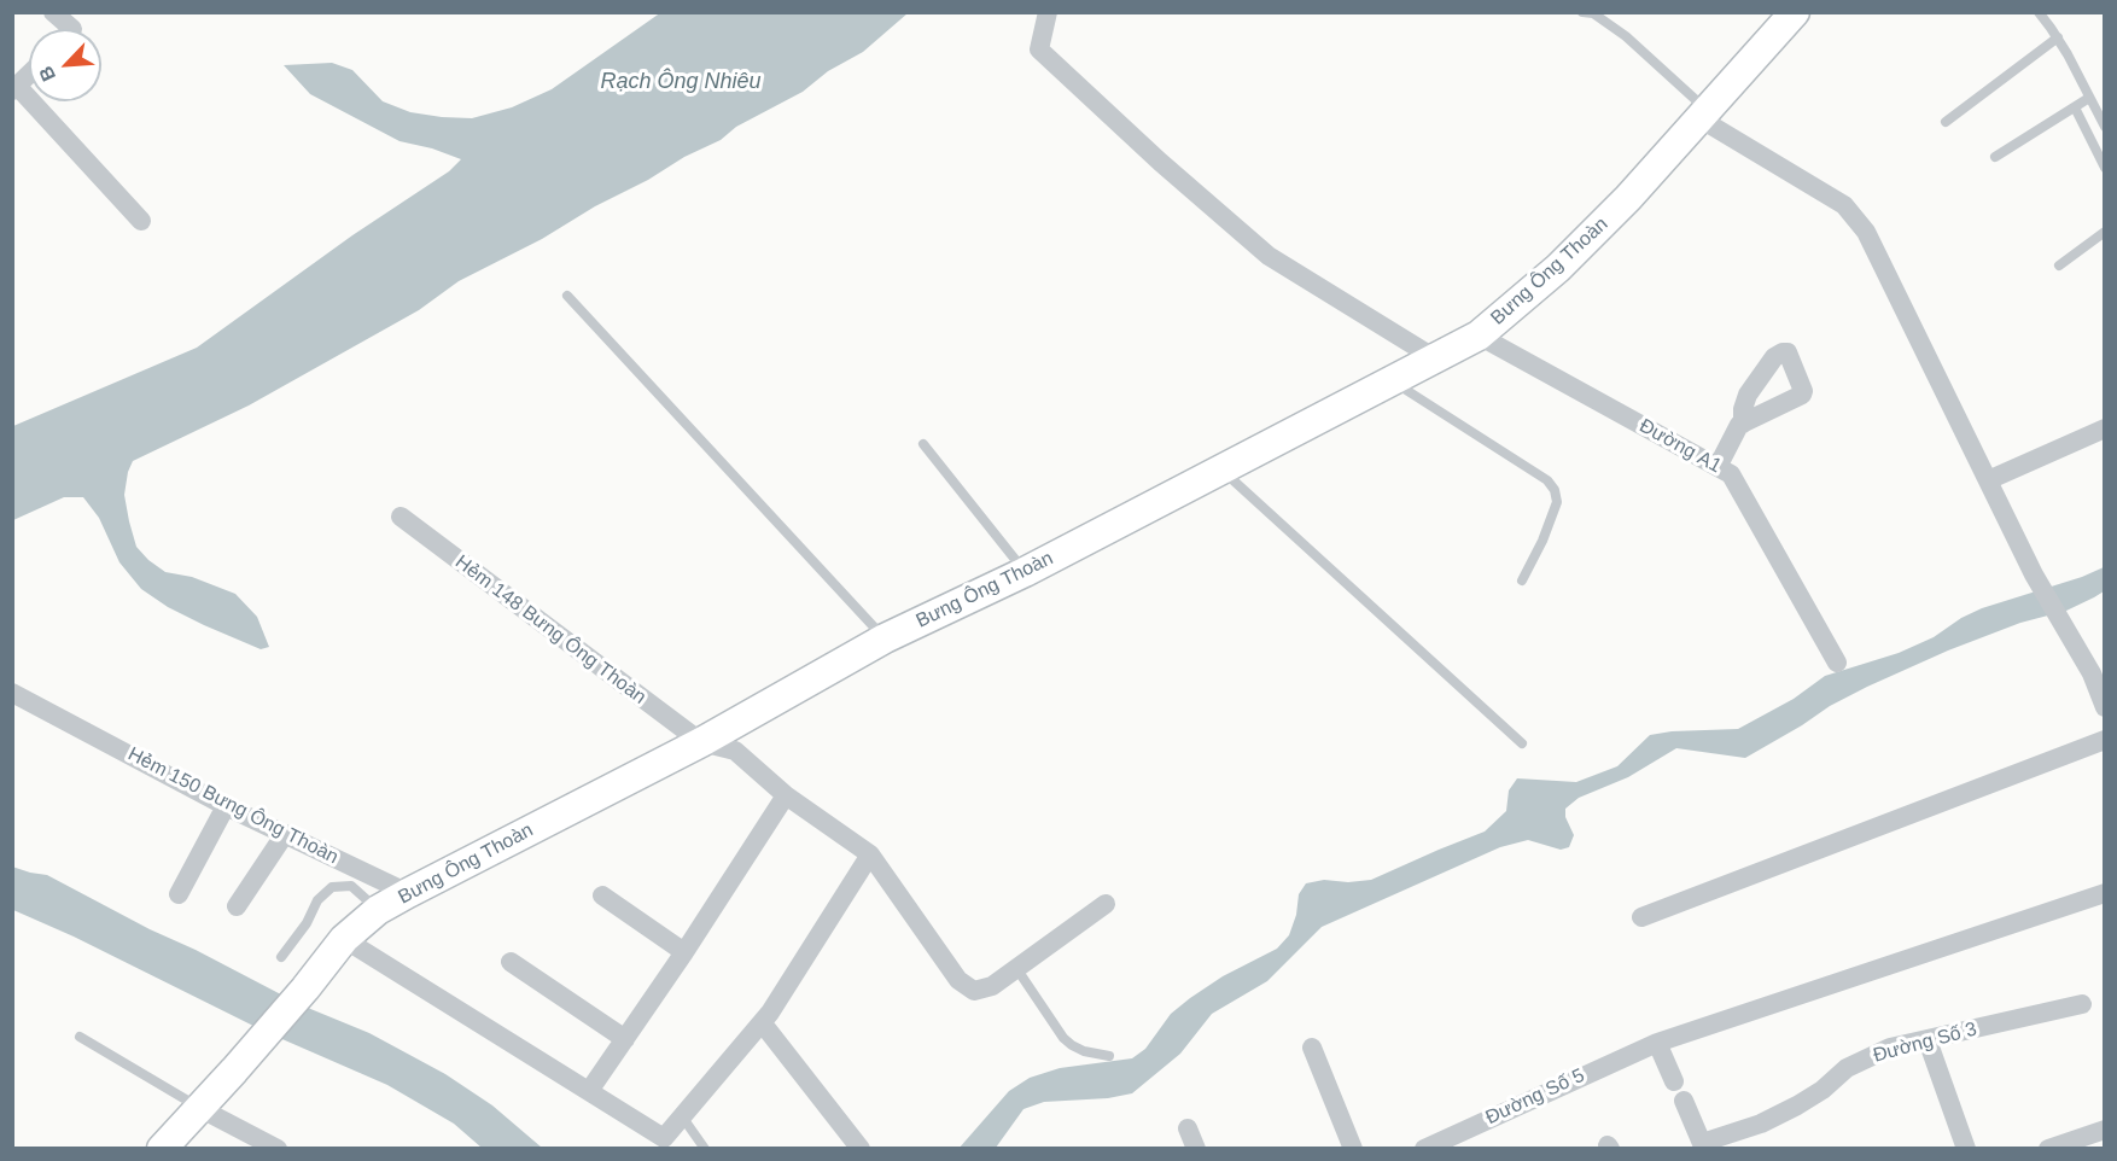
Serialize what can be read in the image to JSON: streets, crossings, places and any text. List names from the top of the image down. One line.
{"streets":{"street":["Bưng Ông Thoàn","Đường A1","Hẻm 148 Bưng Ông Thoàn","Hẻm 150 Bưng Ông Thoàn","Đường Số 3","Đường Số 5"]},"crossings":[["Bưng Ông Thoàn","Đường A1"],["Bưng Ông Thoàn","Hẻm 148 Bưng Ông Thoàn"],["Bưng Ông Thoàn","Hẻm 150 Bưng Ông Thoàn"]],"water":["Rạch Ông Nhiêu"],"north":"bottom left"}
